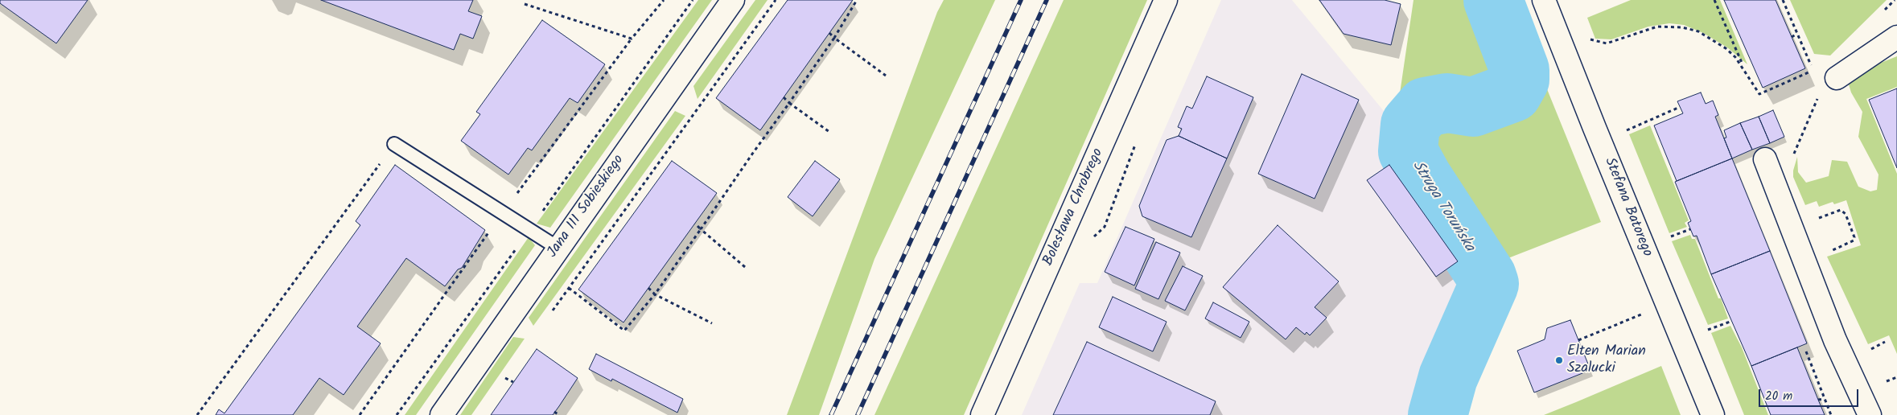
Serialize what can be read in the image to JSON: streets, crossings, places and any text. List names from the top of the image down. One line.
{"streets":{"street":["Jana III Sobieskiego","Bolesława Chrobrego","Stefana Batorego"]},"water":["Struga Toruńska"],"places":["Elten Marian Szalucki"],"scale_bar":"20 m"}
